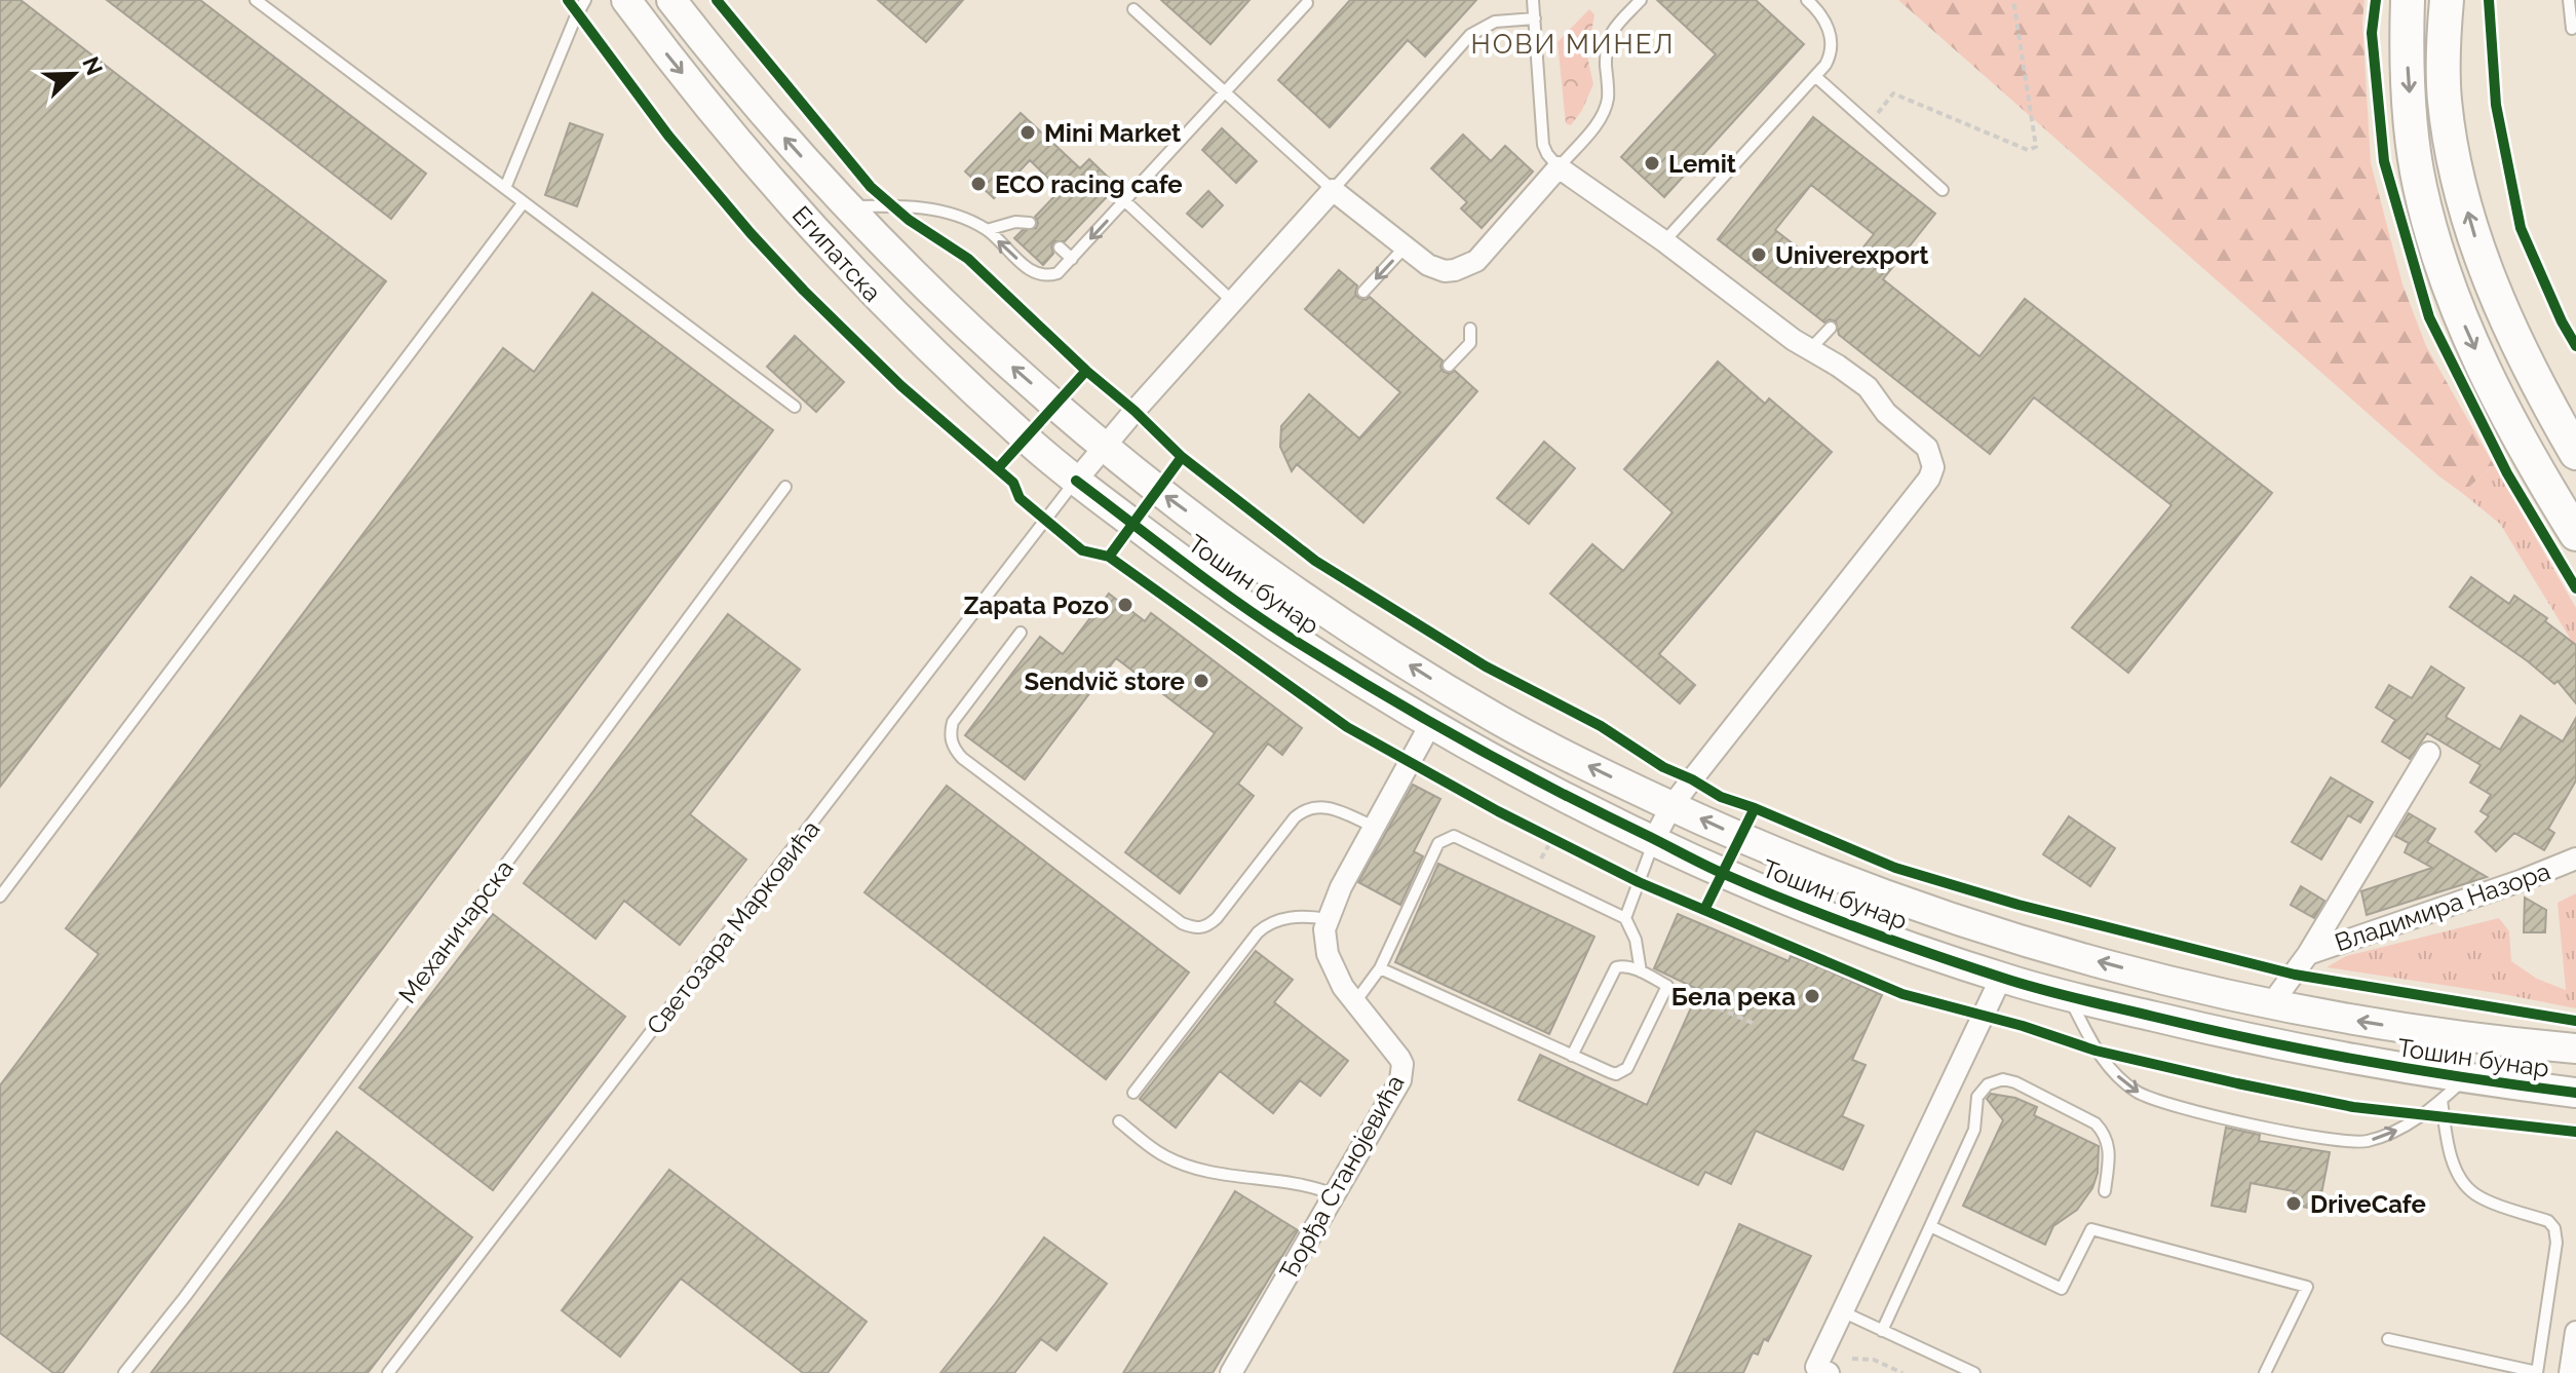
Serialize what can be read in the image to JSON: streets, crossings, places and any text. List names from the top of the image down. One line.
{"streets":{"main road":["Египатска","Тошин бунар"],"street":["Владимира Назора","Ђорђа Станојевића"],"lane":["Светозара Марковића","Механичарска"]},"crossings":[["Египатска","Тошин бунар"],["Египатска","Светозара Марковића"],["Тошин бунар","Владимира Назора"],["Тошин бунар","Светозара Марковића"]],"districts":["НОВИ МИНЕЛ"],"places":["Mini Market","Lemit","ECO racing cafe","Univerexport","Zapata Pozo","Sendvič store","Бела река","DriveCafe"],"north":"top right"}
